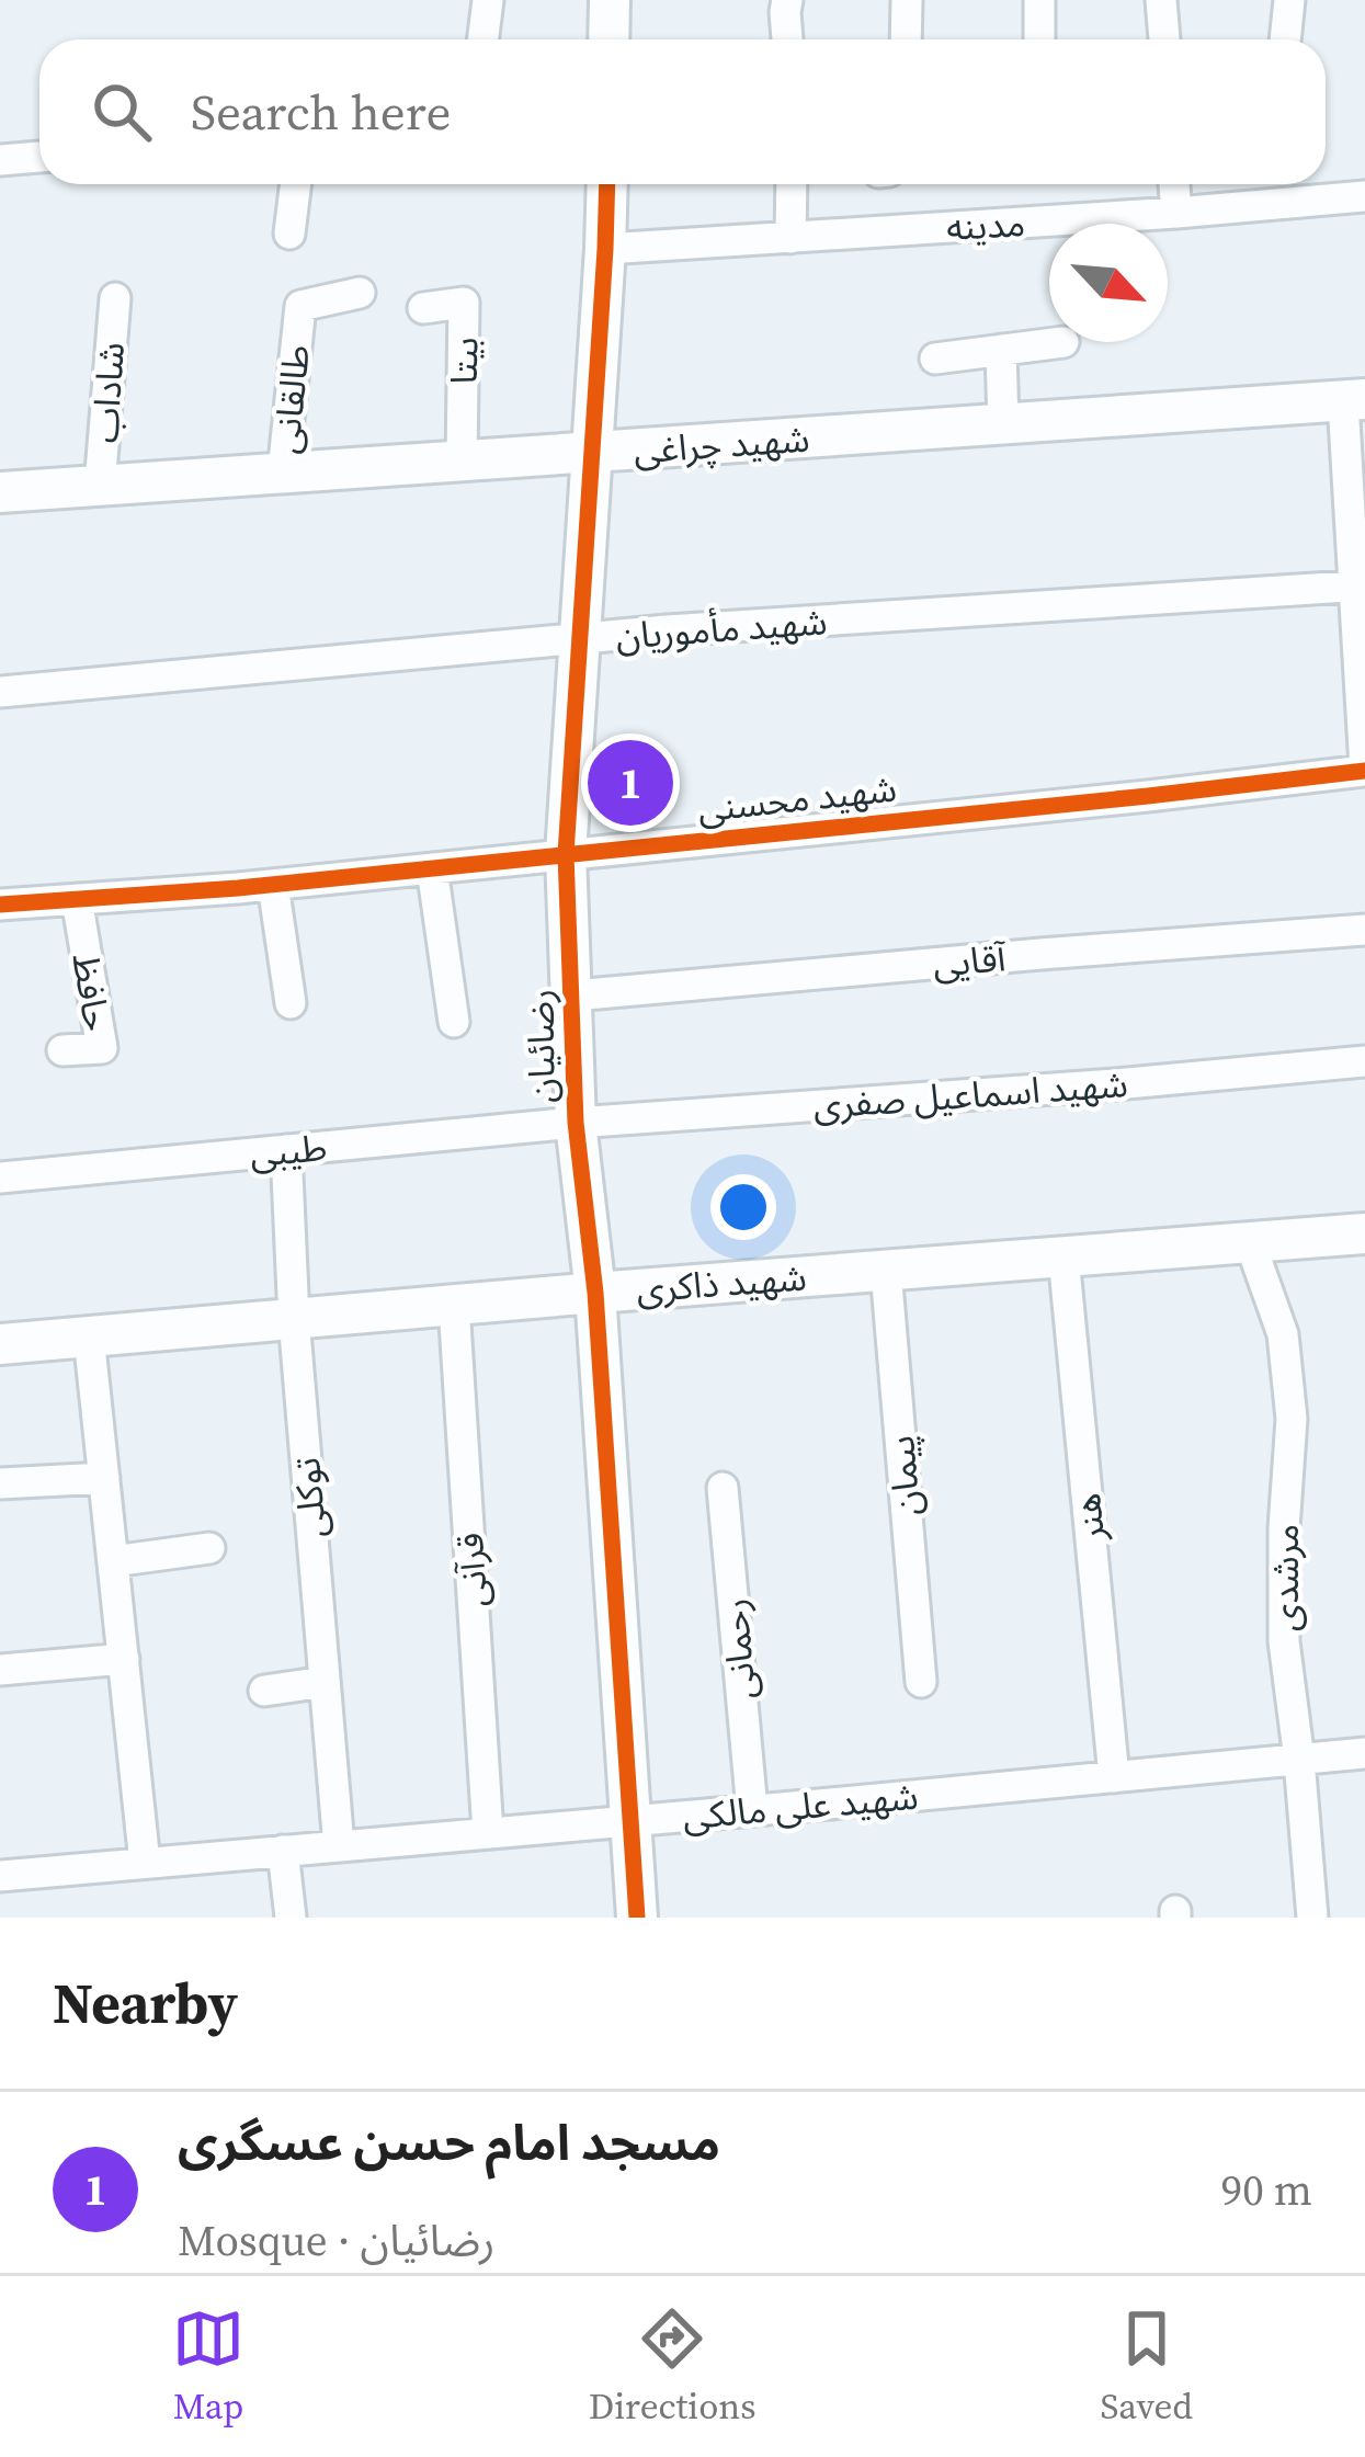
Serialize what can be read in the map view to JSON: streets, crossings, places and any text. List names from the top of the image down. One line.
{"streets":{"street":["مدینه","بیتا","شاداب","طالقانی","شهید چراغی","شهید مأموریان","شهید محسنی","آقایی","حافظ","رضائیان","شهید اسماعیل صفری","طیبی","شهید ذاکری","پیمان","توکلی","هنر","قرآنی","مرشدی","رحمانی","شهید علی مالکی"]},"crossings":[["مدینه","رضائیان"],["بیتا","شهید چراغی"],["شاداب","شهید چراغی"],["طالقانی","شهید چراغی"],["شهید چراغی","رضائیان"],["شهید مأموریان","رضائیان"],["شهید محسنی","حافظ"],["شهید محسنی","رضائیان"],["آقایی","رضائیان"],["رضائیان","شهید اسماعیل صفری"],["رضائیان","طیبی"],["رضائیان","شهید ذاکری"],["رضائیان","شهید علی مالکی"],["شهید اسماعیل صفری","طیبی"],["طیبی","توکلی"],["شهید ذاکری","پیمان"],["شهید ذاکری","توکلی"],["شهید ذاکری","هنر"],["شهید ذاکری","قرآنی"],["شهید ذاکری","مرشدی"],["توکلی","شهید علی مالکی"],["هنر","شهید علی مالکی"],["قرآنی","شهید علی مالکی"],["مرشدی","شهید علی مالکی"],["رحمانی","شهید علی مالکی"]],"north":"bottom right","page":{"search":"Search here","pins":"1","heading":"Nearby","list":[{"mark":"1","name":"مسجد امام حسن عسگری","note":"Mosque · رضائیان","value":"90 m"}],"nav":["Map","Directions","Saved"]}}
